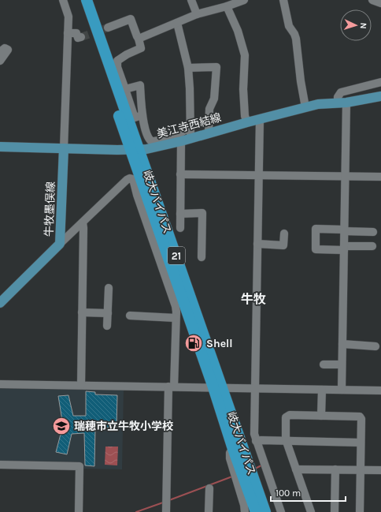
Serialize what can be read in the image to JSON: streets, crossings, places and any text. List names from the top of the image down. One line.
{"streets":{"highway":["岐大バイパス","21"],"main road":["美江寺西結線","牛牧墨俣線"]},"crossings":[["美江寺西結線","岐大バイパス"],["美江寺西結線","牛牧墨俣線"]],"districts":["牛牧"],"places":{"fuel station":["Shell"],"school or university":["瑞穂市立牛牧小学校"]},"scale_bar":"100 m","north":"right"}
